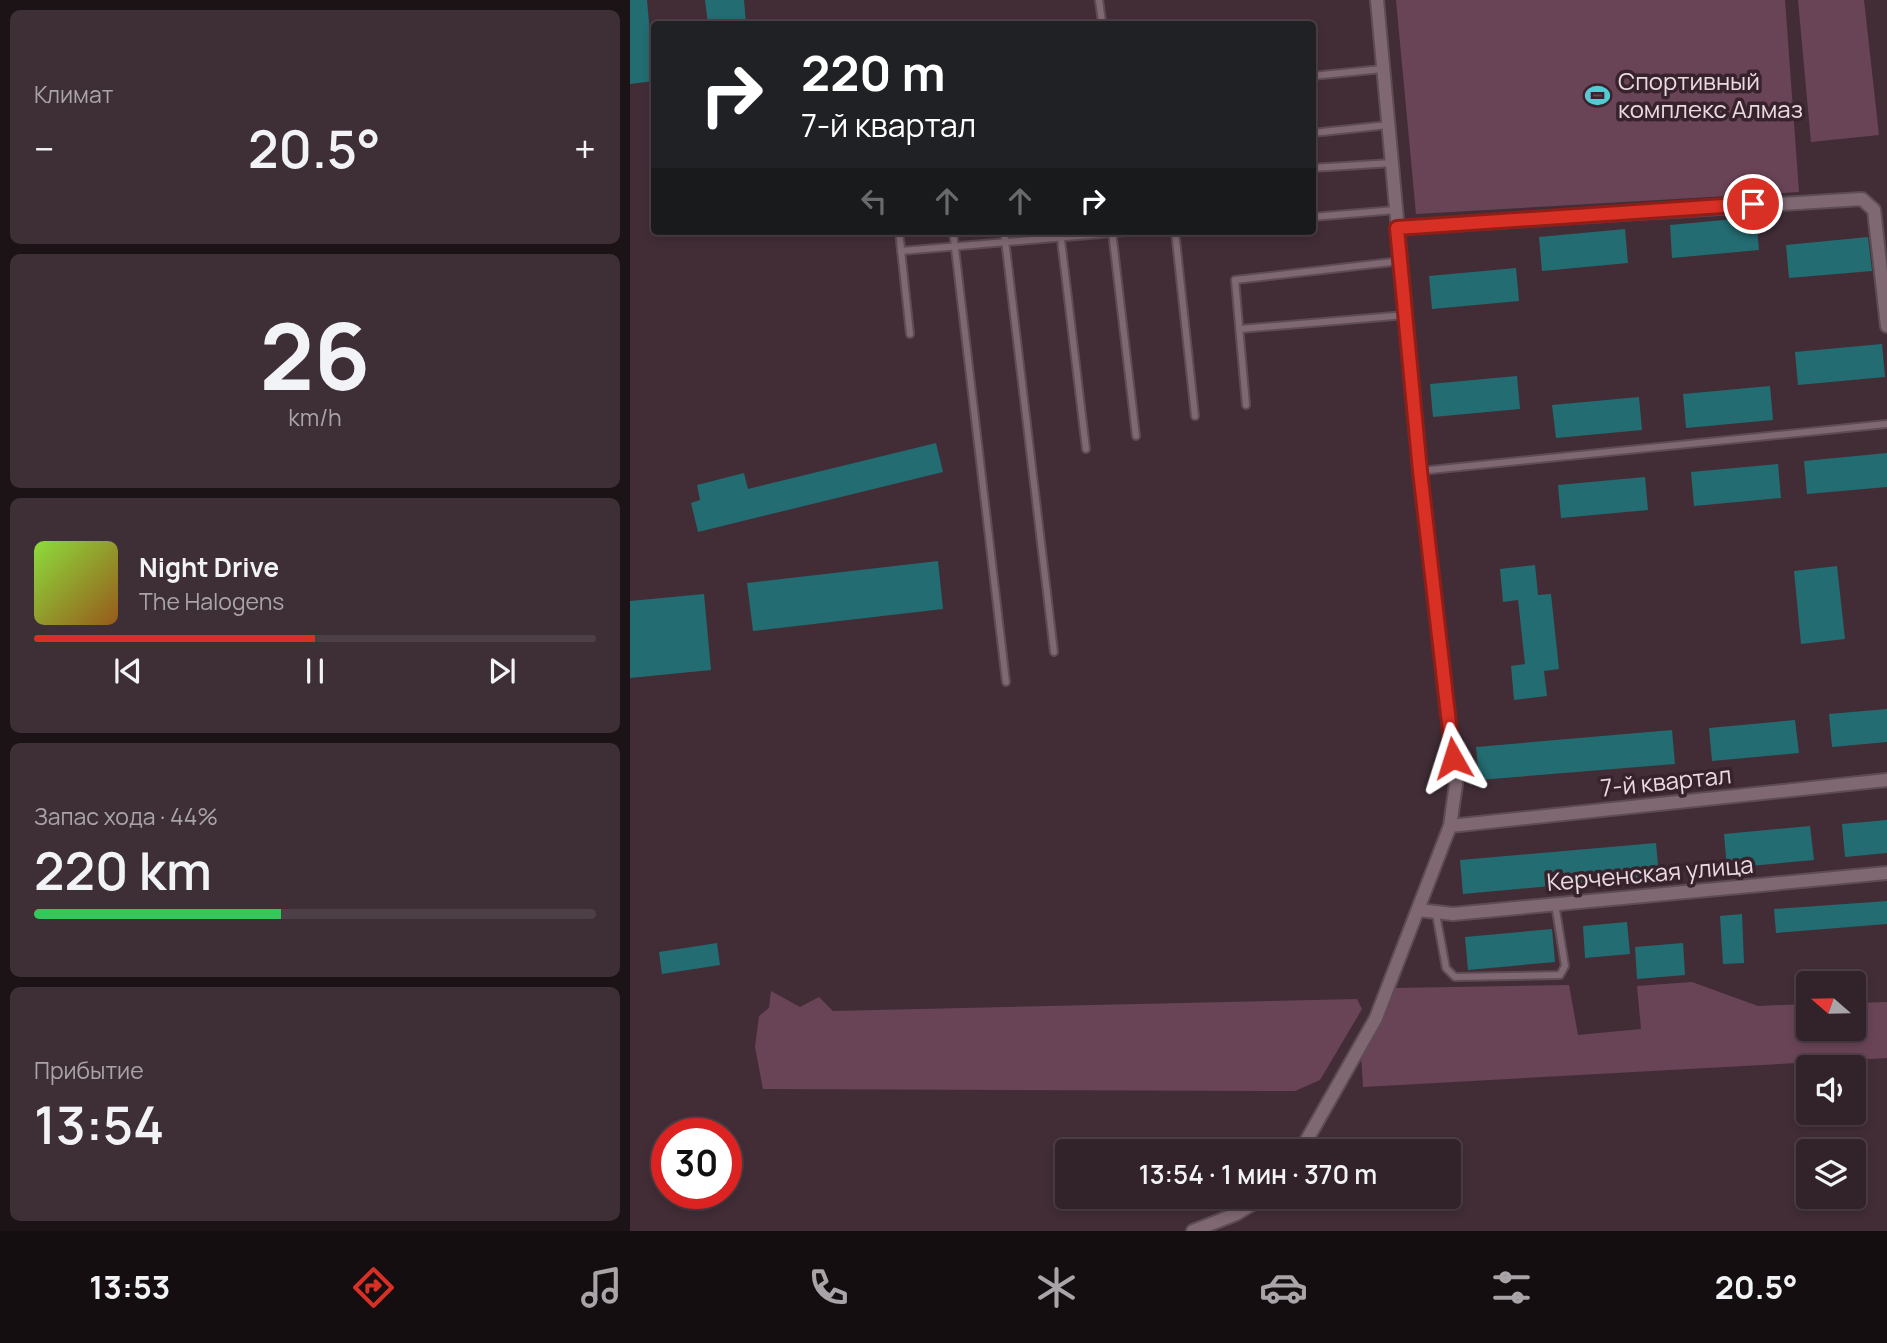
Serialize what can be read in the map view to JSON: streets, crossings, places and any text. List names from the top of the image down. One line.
{"streets":{"street":["7-й квартал","Керченская улица"]},"places":{"sports":["Спортивный комплекс Алмаз"]},"north":"left","page":{"tile":["Климат",["26","km/h"],["Запас хода · 44%","220 km"],["Прибытие","13:54"]],"turn":["220 m","7-й квартал"],"heat":["−","20.5°","+"],"song":["Night Drive","The Halogens"],"limit":"30","trip":"13:54 · 1 мин · 370 m","tabs":["13:53","20.5°"]}}
